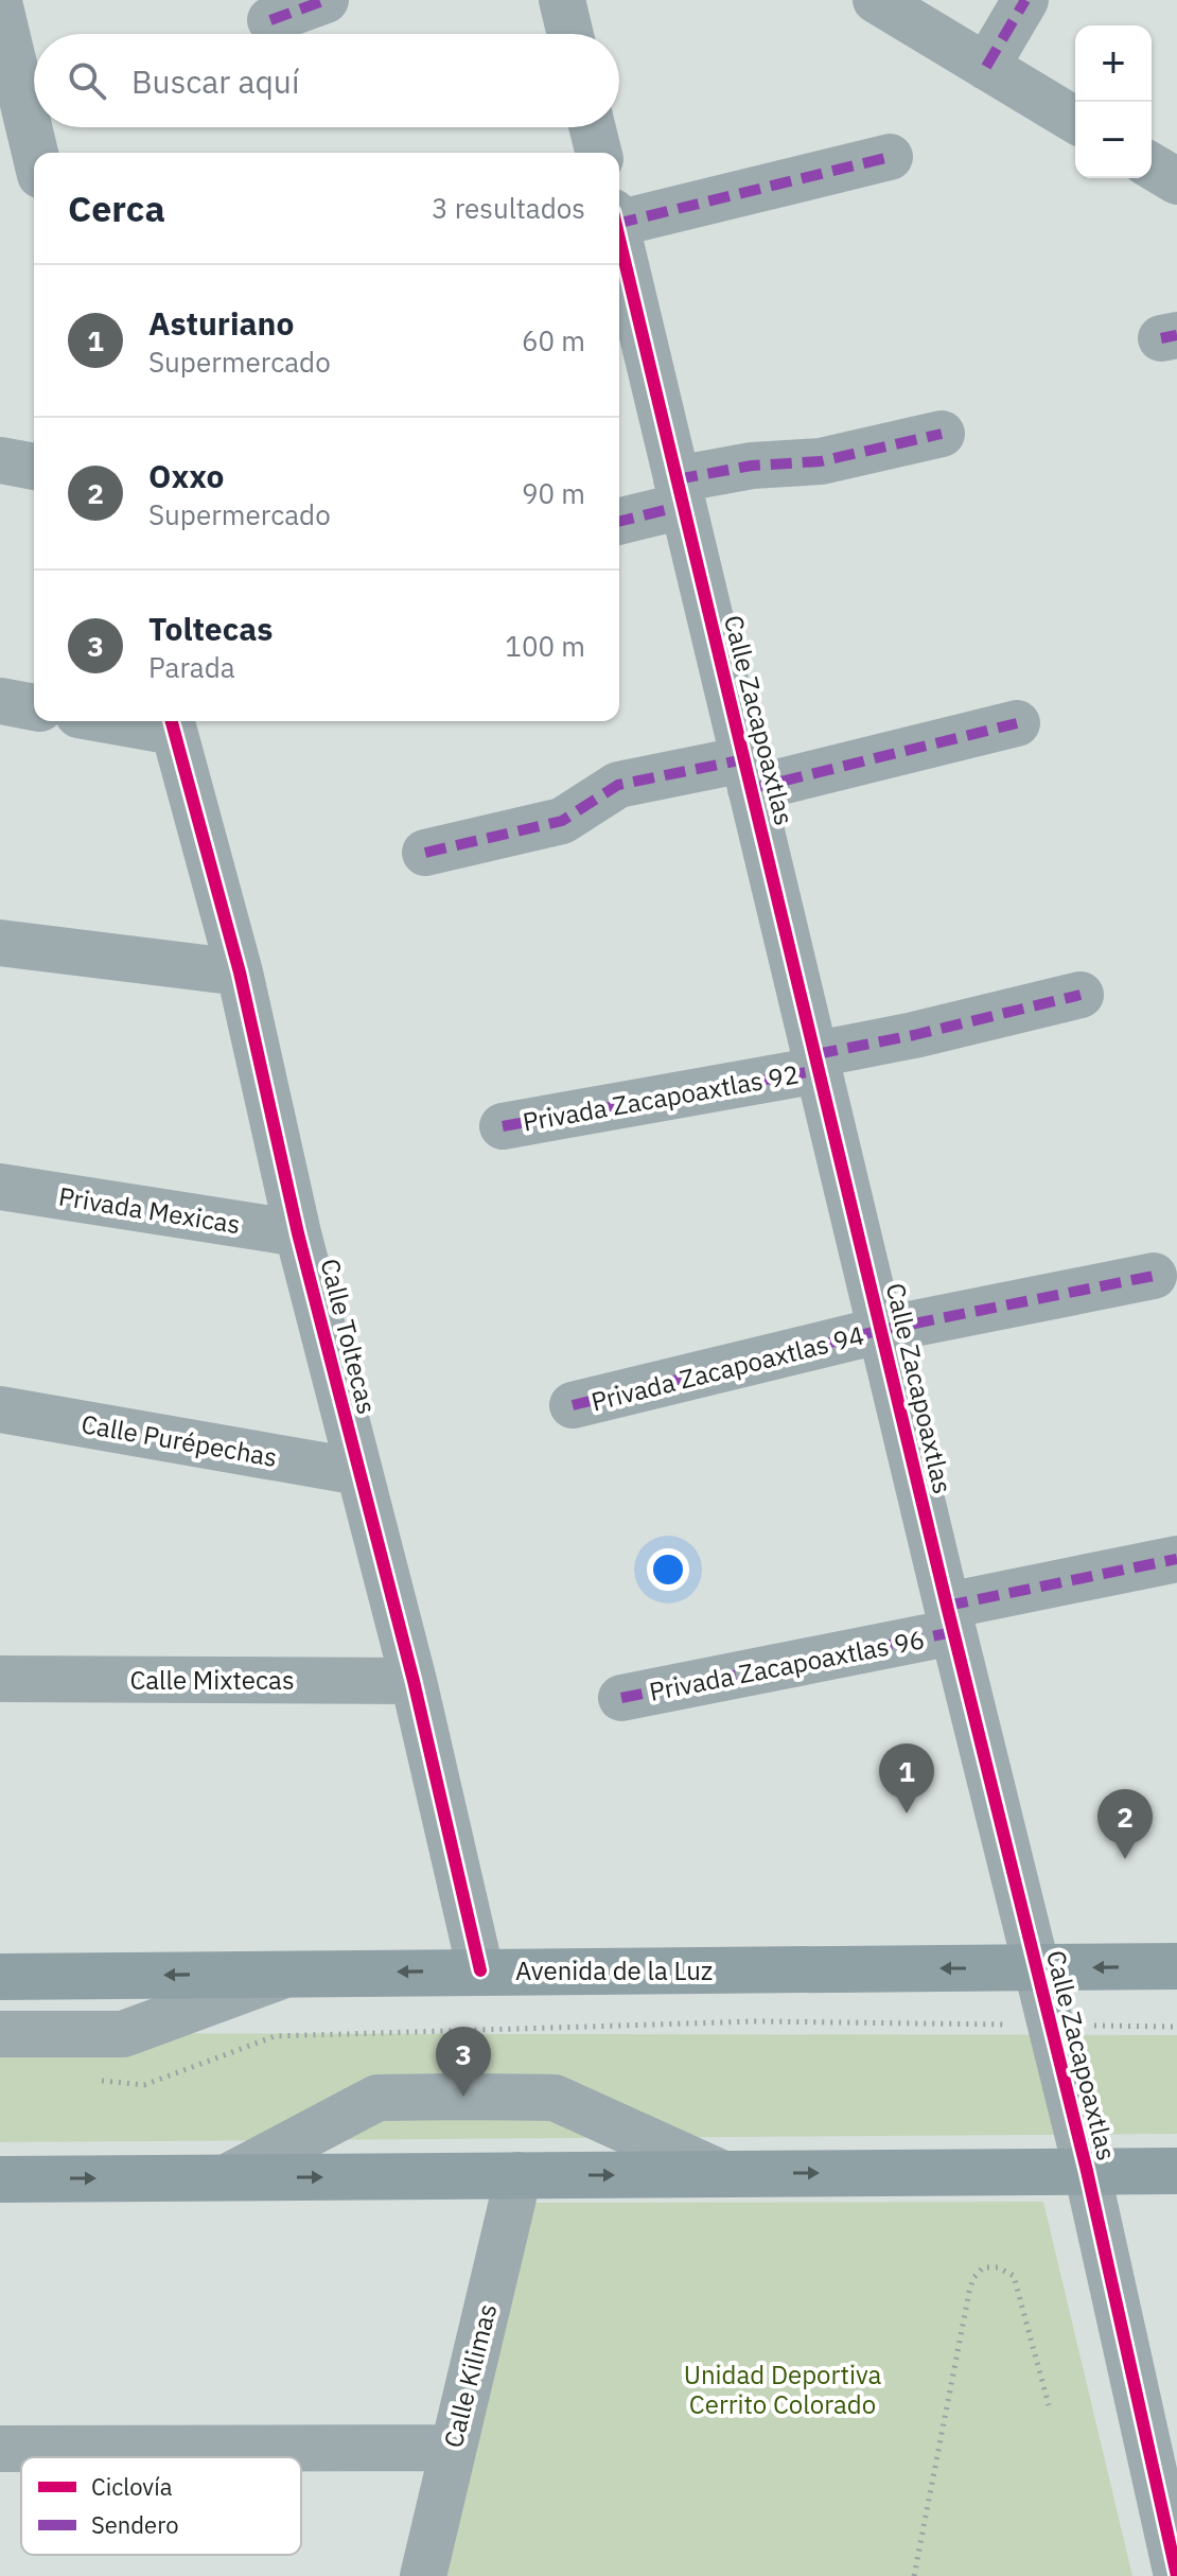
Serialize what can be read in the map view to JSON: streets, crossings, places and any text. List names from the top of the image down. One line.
{"streets":{"main road":["Avenida de la Luz"],"street":["Calle Zacapoaxtlas","Privada Zacapoaxtlas 92","Privada Mexicas","Calle Toltecas","Privada Zacapoaxtlas 94","Calle Purépechas","Privada Zacapoaxtlas 96","Calle Mixtecas","Calle Kilimas"]},"crossings":[["Calle Zacapoaxtlas","Privada Zacapoaxtlas 92"],["Calle Zacapoaxtlas","Privada Zacapoaxtlas 94"],["Calle Zacapoaxtlas","Privada Zacapoaxtlas 96"],["Calle Zacapoaxtlas","Avenida de la Luz"],["Privada Mexicas","Calle Toltecas"],["Calle Toltecas","Calle Purépechas"],["Calle Toltecas","Calle Mixtecas"],["Calle Toltecas","Avenida de la Luz"]],"parks":["Unidad Deportiva Cerrito Colorado"],"legend":["Ciclovía","Sendero"],"page":{"map_buttons":["+","−"],"search":"Buscar aquí","heading":["Cerca","3 resultados"],"list":[{"mark":"1","name":"Asturiano","note":"Supermercado","value":"60 m"},{"mark":"2","name":"Oxxo","note":"Supermercado","value":"90 m"},{"mark":"3","name":"Toltecas","note":"Parada","value":"100 m"}],"pins":["1","2","3"]}}
